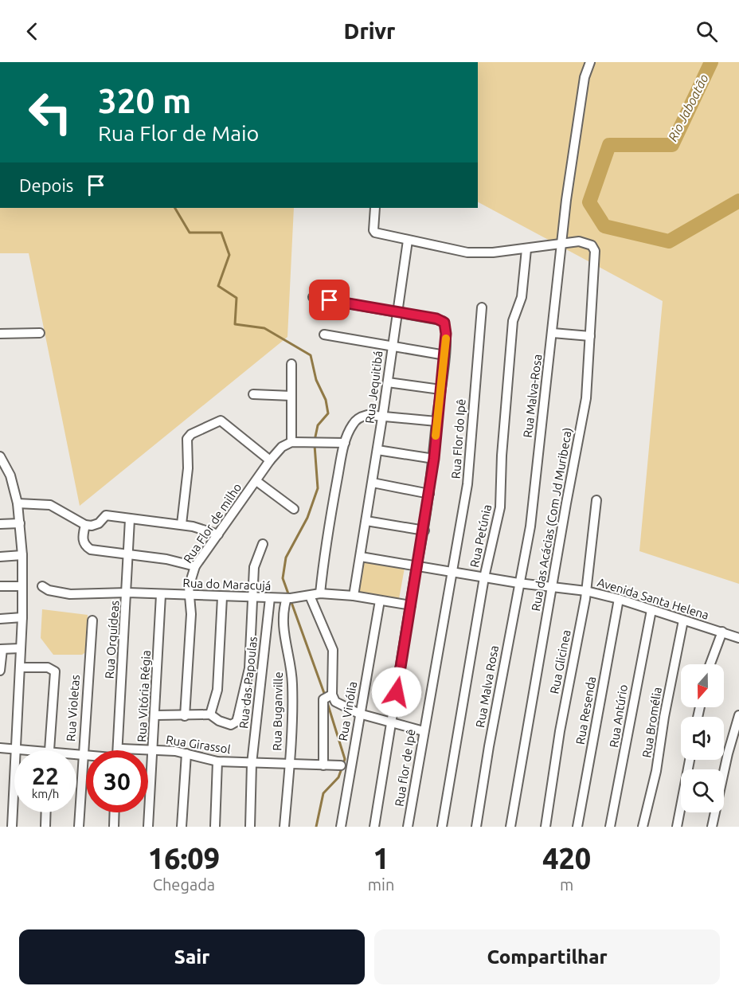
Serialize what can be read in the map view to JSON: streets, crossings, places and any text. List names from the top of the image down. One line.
{"streets":{"street":["Rua Jequitibá","Rua Malva-Rosa","Rua Flor do Ipê","Rua das Acácias (Com Jd Muribeca)","Rua Flor de milho","Rua Petúnia","Rua do Maracujá","Avenida Santa Helena","Rua Orquídeas","Rua Glicinea","Rua das Papoulas","Rua Malva Rosa","Rua Vitória Régia","Rua Violetas","Rua Resenda","Rua Buganville","Rua Vinólia","Rua Antúrio","Rua Bromélia","Rua Girassol","Rua flor de Ipê"]},"crossings":[["Rua Jequitibá","Rua do Maracujá"],["Rua Jequitibá","Avenida Santa Helena"],["Rua Malva-Rosa","Rua das Acácias (Com Jd Muribeca)"],["Rua Malva-Rosa","Rua Malva Rosa"],["Rua Flor do Ipê","Avenida Santa Helena"],["Rua Flor do Ipê","Rua flor de Ipê"],["Rua das Acácias (Com Jd Muribeca)","Avenida Santa Helena"],["Rua Flor de milho","Rua do Maracujá"],["Rua Petúnia","Avenida Santa Helena"],["Rua do Maracujá","Rua Orquídeas"],["Rua do Maracujá","Rua das Papoulas"],["Rua do Maracujá","Rua Vitória Régia"],["Rua do Maracujá","Rua Buganville"],["Rua do Maracujá","Rua Vinólia"],["Avenida Santa Helena","Rua Glicinea"],["Avenida Santa Helena","Rua Malva Rosa"],["Avenida Santa Helena","Rua Resenda"],["Avenida Santa Helena","Rua Antúrio"],["Avenida Santa Helena","Rua Bromélia"],["Avenida Santa Helena","Rua flor de Ipê"],["Rua das Papoulas","Rua Girassol"],["Rua Vitória Régia","Rua Girassol"],["Rua Violetas","Rua Girassol"],["Rua Buganville","Rua Girassol"]],"water":["Rio Jaboatão"],"north":"bottom","page":{"header":"Drivr","turn":["320 m","Rua Flor de Maio"],"then":"Depois","speed":"22 km/h","limit":"30","eta":["16:09","Chegada","1","min","420","m"],"buttons":["Sair","Compartilhar"]}}
